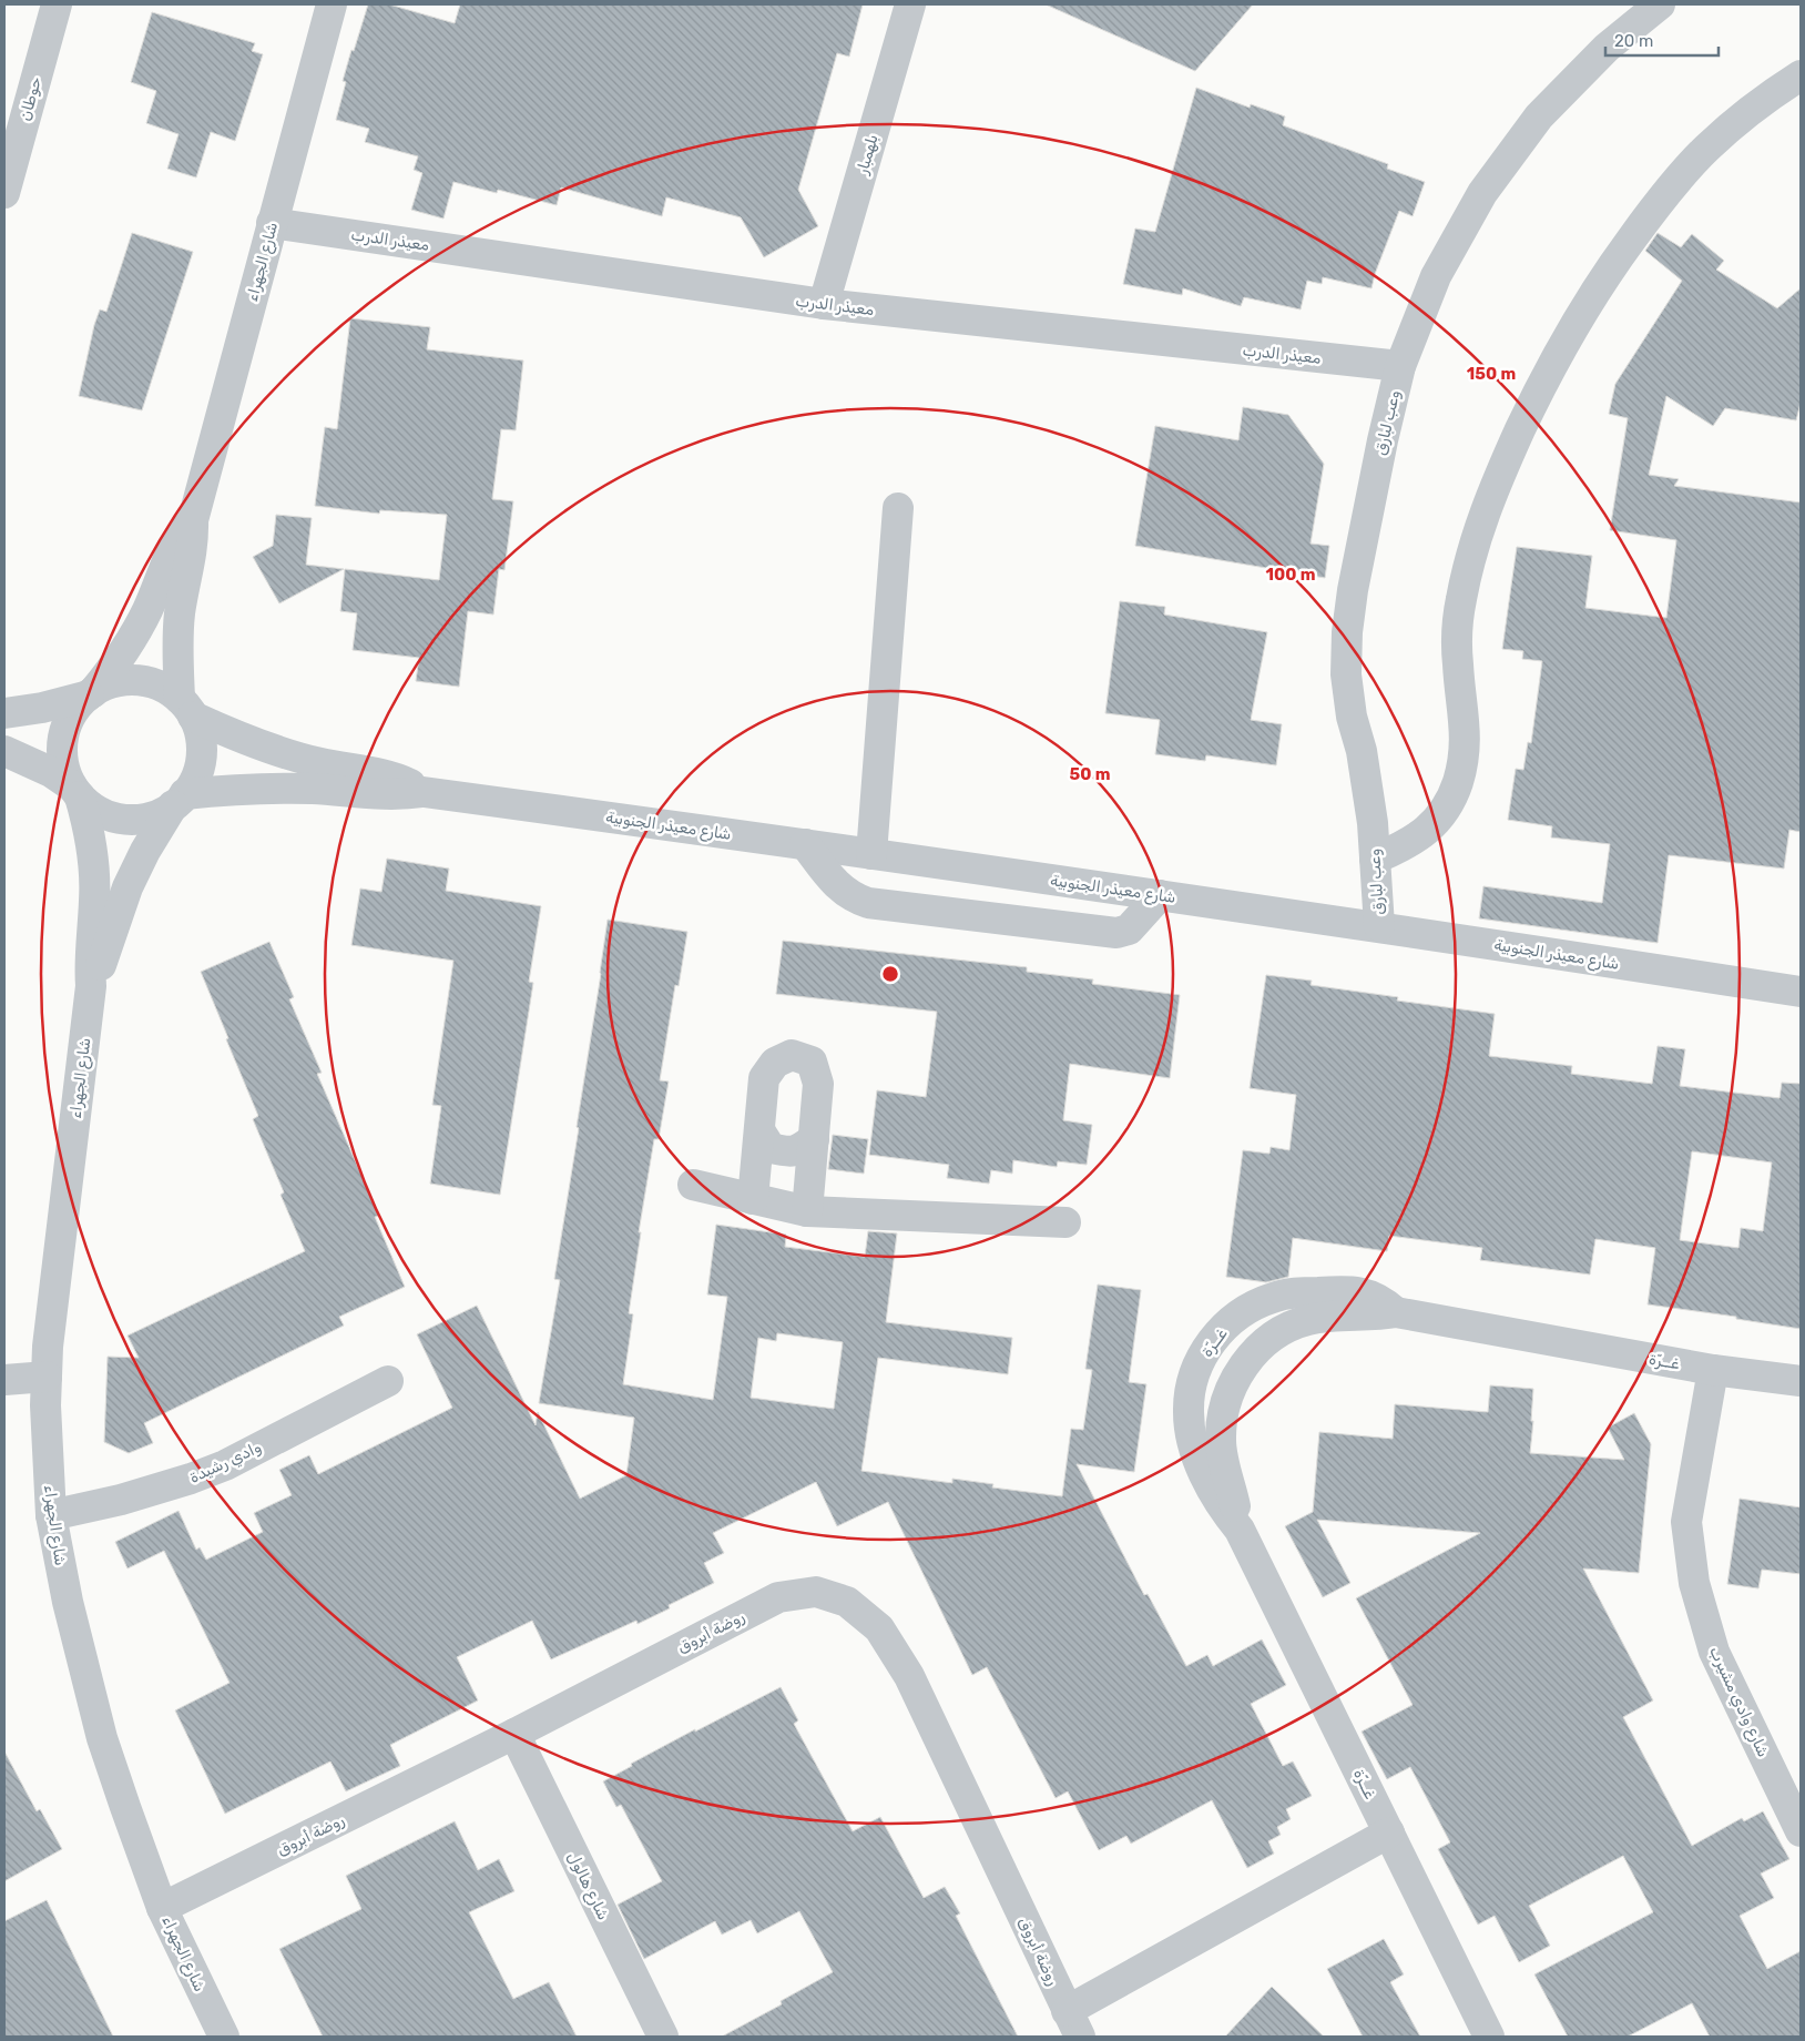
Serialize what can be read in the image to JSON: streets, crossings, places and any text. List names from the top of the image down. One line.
{"streets":{"street":["حوطان","بلهمبار","معيذر الدرب","شارع الجهراء","وعب لبارق","شارع معيذر الجنوبية","غــرّة","وادي رشيدة","روضة أبروق","شارع وادي مشيرب","شارع هالول"]},"crossings":[["بلهمبار","معيذر الدرب"],["معيذر الدرب","شارع الجهراء"],["معيذر الدرب","وعب لبارق"],["شارع الجهراء","شارع معيذر الجنوبية"],["شارع الجهراء","وادي رشيدة"],["شارع الجهراء","روضة أبروق"],["وعب لبارق","شارع معيذر الجنوبية"],["غــرّة","روضة أبروق"],["غــرّة","شارع وادي مشيرب"],["روضة أبروق","شارع هالول"]],"scale_bar":"20 m","rings":["150 m","100 m","50 m"]}
